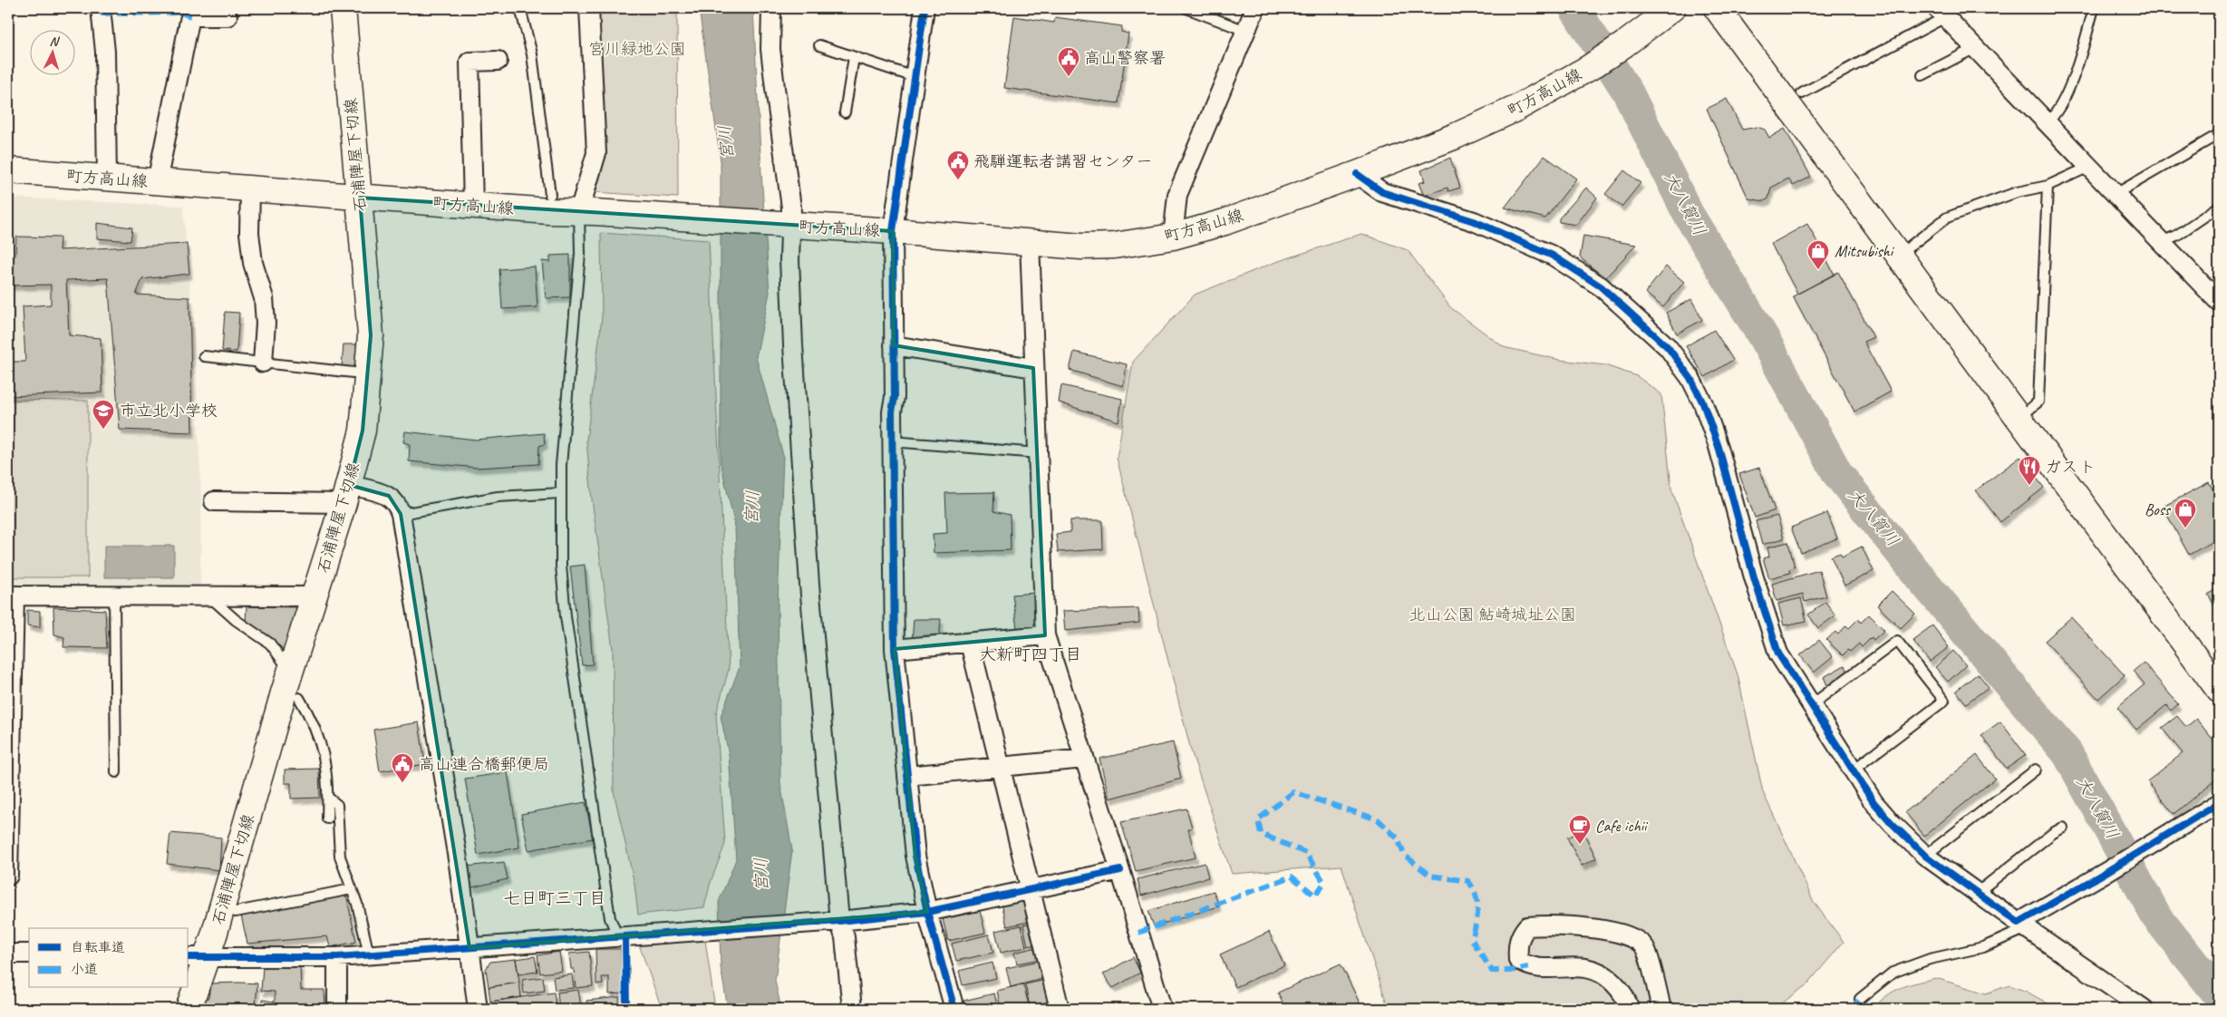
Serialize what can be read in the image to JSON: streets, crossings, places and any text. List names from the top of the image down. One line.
{"streets":{"main road":["町方高山線","石浦陣屋下切線"]},"crossings":[["町方高山線","石浦陣屋下切線"]],"districts":["大新町四丁目","七日町三丁目"],"water":["宮川","大八賀川"],"parks":["宮川緑地公園","北山公園 鮎崎城址公園"],"places":{"public building":["高山警察署","飛騨運転者講習センター","高山連合橋郵便局"],"shop":["Mitsubishi","Boss"],"school or university":["市立北小学校"],"restaurant":["ガスト"],"cafe":["Cafe ichii"]},"legend":["自転車道","小道"],"north":"top"}
